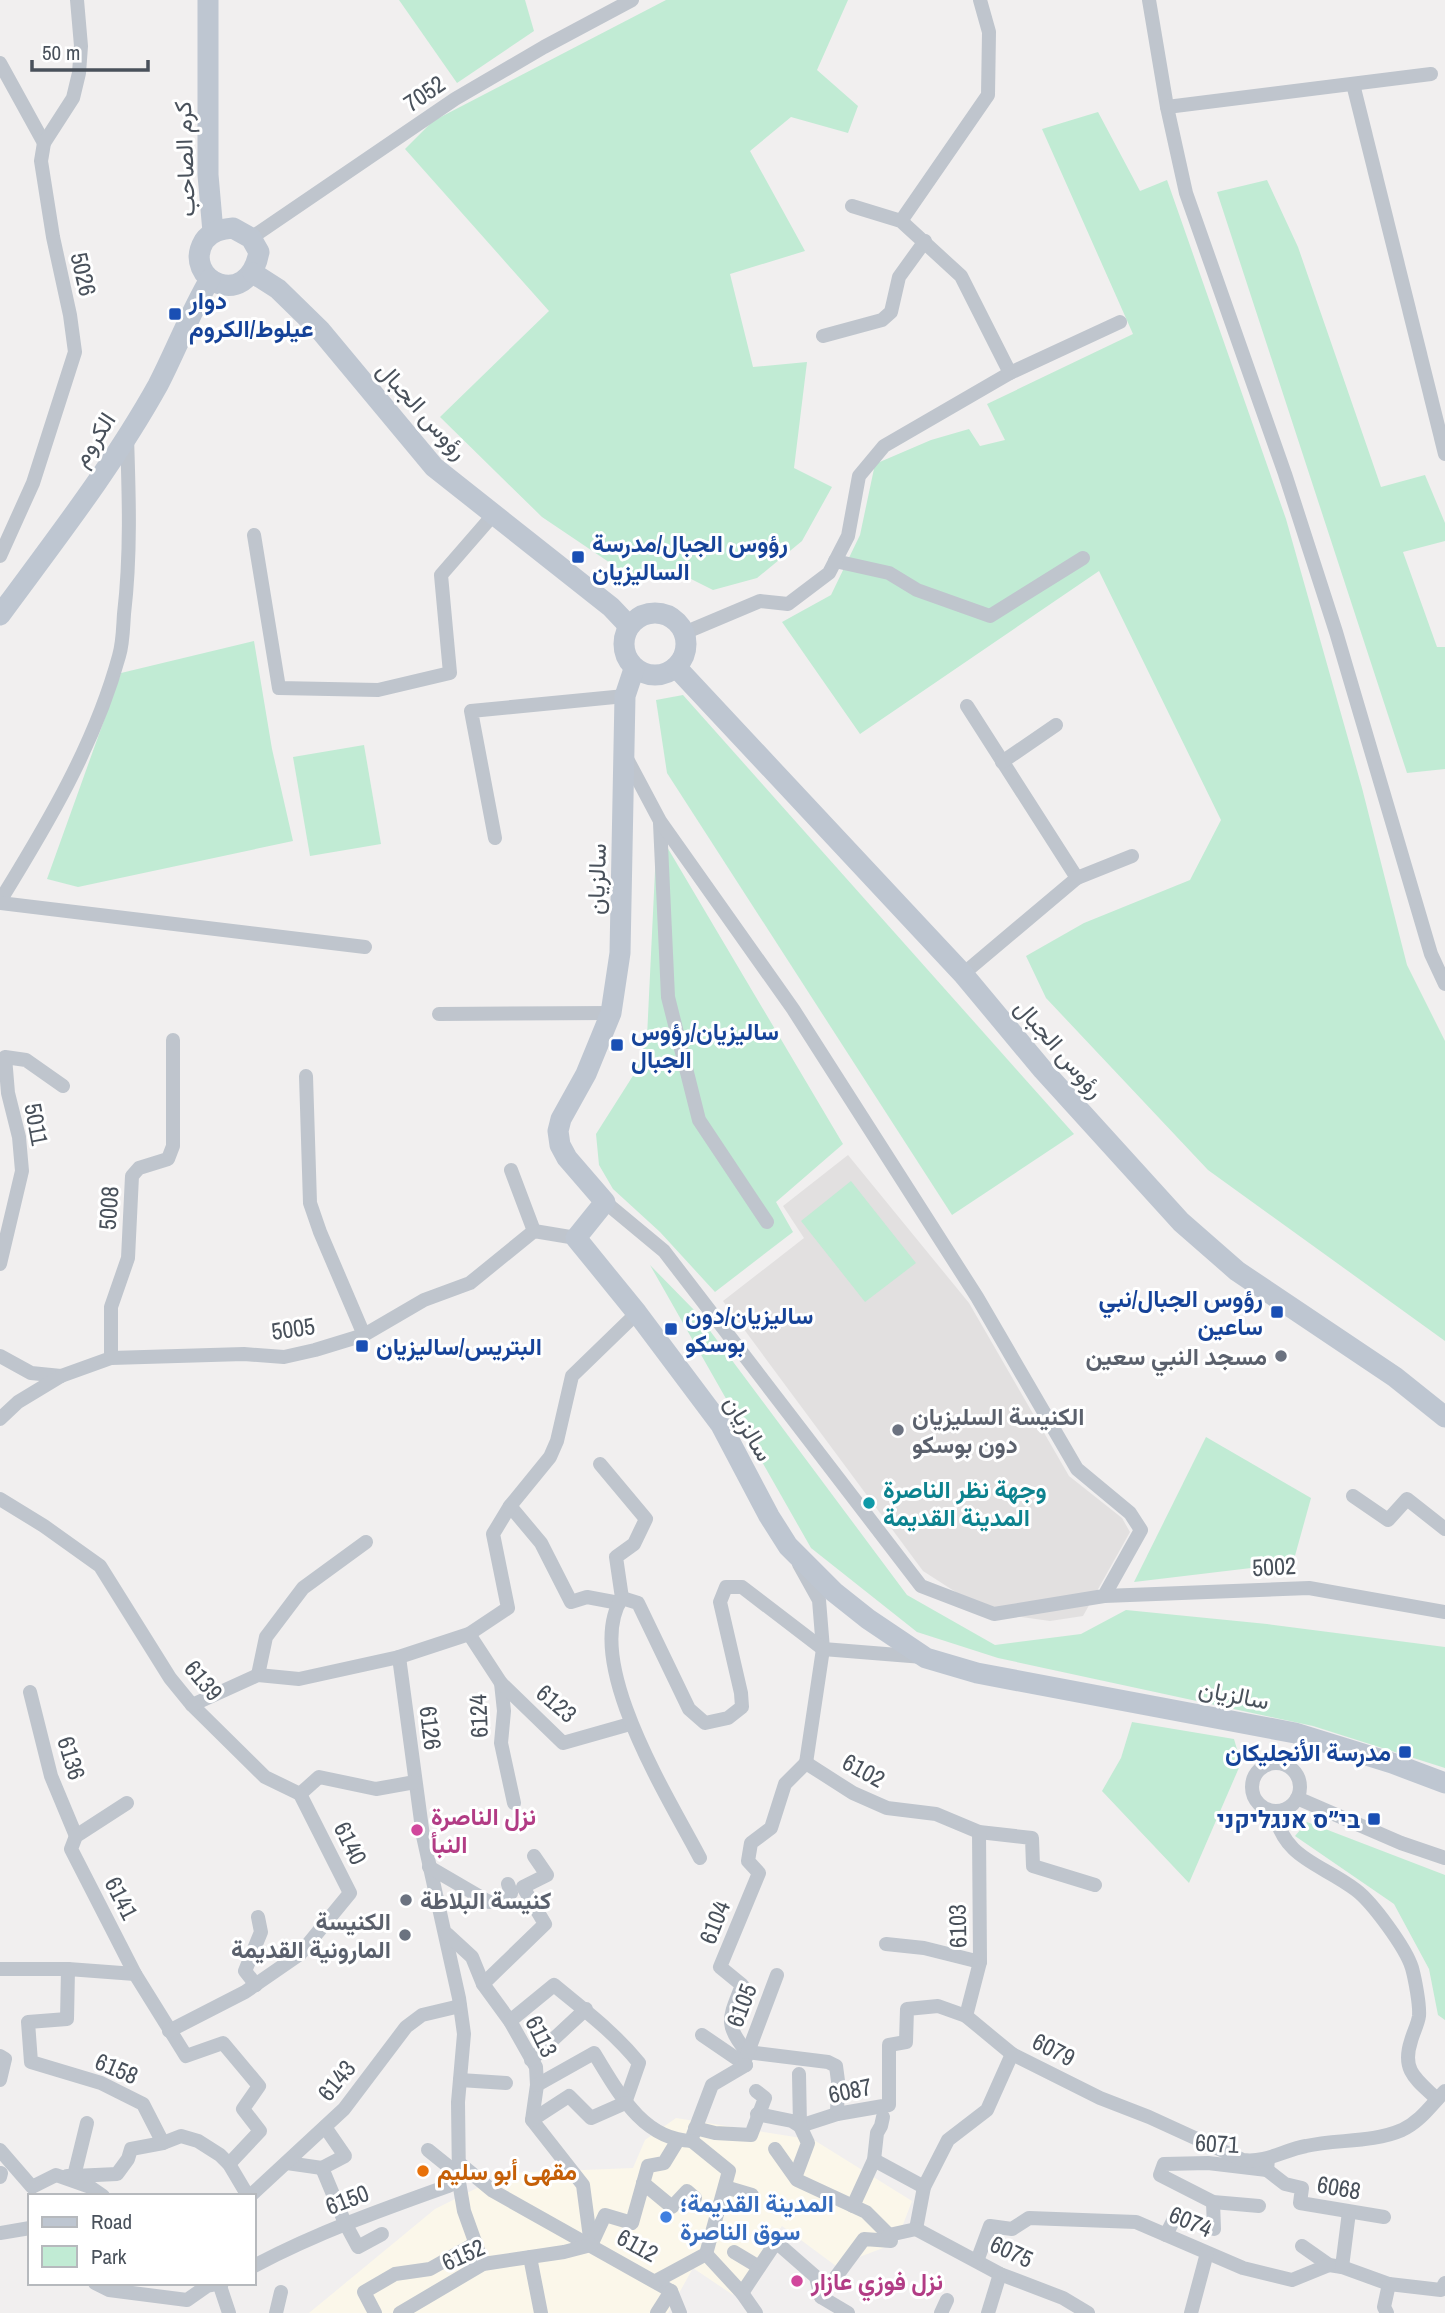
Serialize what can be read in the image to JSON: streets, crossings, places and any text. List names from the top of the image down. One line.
{"streets":{"street":["7052","كرم الصاحب","5026","رؤوس الجبال","الكروم","سالزيان","5011","5008","5005","5002","6139","6123","6124","6126","6136","6102","6140","6141","6104","6103","6105","6113","6079","6158","6143","6087","6071","6068","6150","6074","6112","6075","6152"]},"crossings":[["7052","كرم الصاحب"],["7052","رؤوس الجبال"],["7052","الكروم"],["كرم الصاحب","رؤوس الجبال"],["كرم الصاحب","الكروم"],["رؤوس الجبال","الكروم"],["رؤوس الجبال","سالزيان"],["سالزيان","5002"],["سالزيان","6102"],["5008","5005"],["6139","6140"],["6123","6124"],["6126","6113"],["6126","6143"],["6126","6150"],["6126","6112"],["6126","6152"],["6136","6141"],["6102","6104"],["6102","6103"],["6140","6141"],["6104","6105"],["6103","6087"],["6079","6087"],["6079","6071"],["6079","6068"],["6079","6075"],["6071","6068"],["6150","6112"],["6074","6075"],["6112","6152"]],"places":{"transit":["دوار عيلوط/الكروم","رؤوس الجبال/مدرسة الساليزيان","ساليزيان/رؤوس الجبال","رؤوس الجبال/نبي ساعين","ساليزيان/دون بوسكو","البتريس/ساليزيان","مدرسة الأنجليكان","בי״ס אנגליקני"],"other":["مسجد النبي سعين","الكنيسة السليزيان دون بوسكو","وجهة نظر الناصرة المدينة القديمة","نزل الناصرة النبأ","كنيسة البلاطة","الكنيسة المارونية القديمة","مقهى أبو سليم","المدينة القديمة؛ سوق الناصرة","نزل فوزي عازار"]},"legend":["Road","Park"],"scale_bar":"50 m"}
